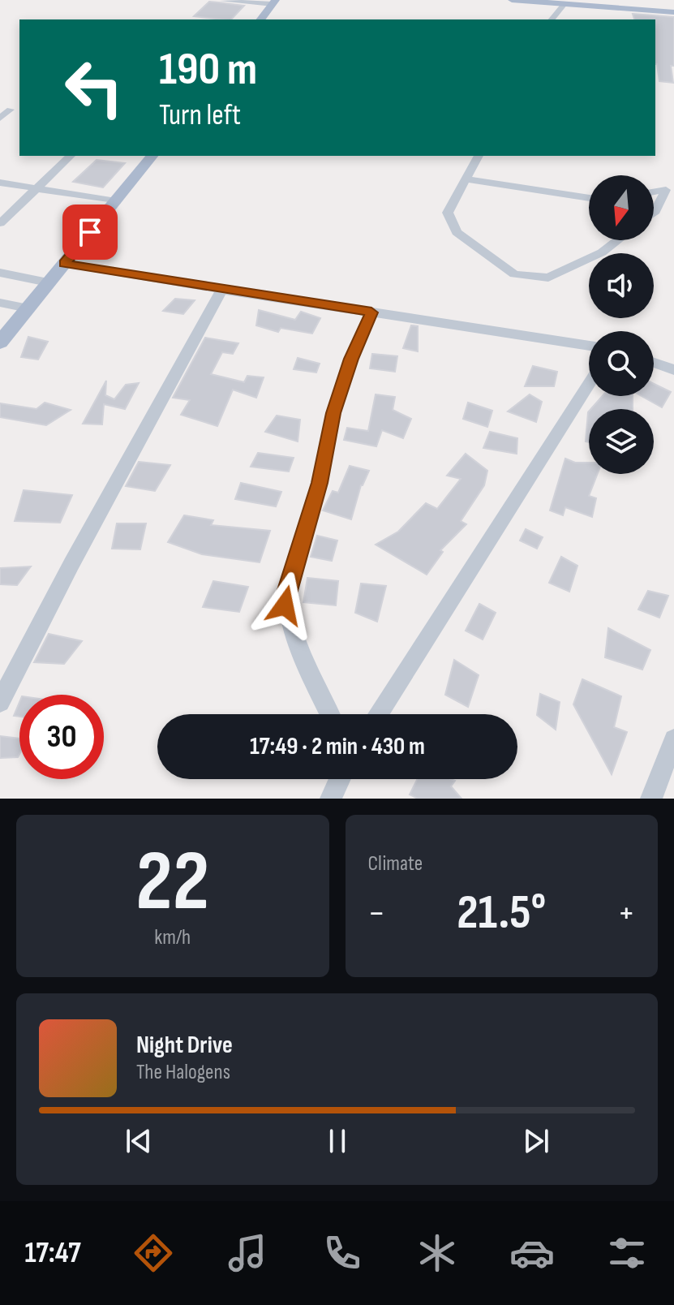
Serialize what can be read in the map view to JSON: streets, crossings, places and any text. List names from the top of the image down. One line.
{"north":"bottom","page":{"turn":["190 m","Turn left"],"limit":"30","trip":"17:49 · 2 min · 430 m","tile":[["22","km/h"],"Climate"],"heat":["−","21.5°","+"],"song":["Night Drive","The Halogens"],"tabs":"17:47"}}
